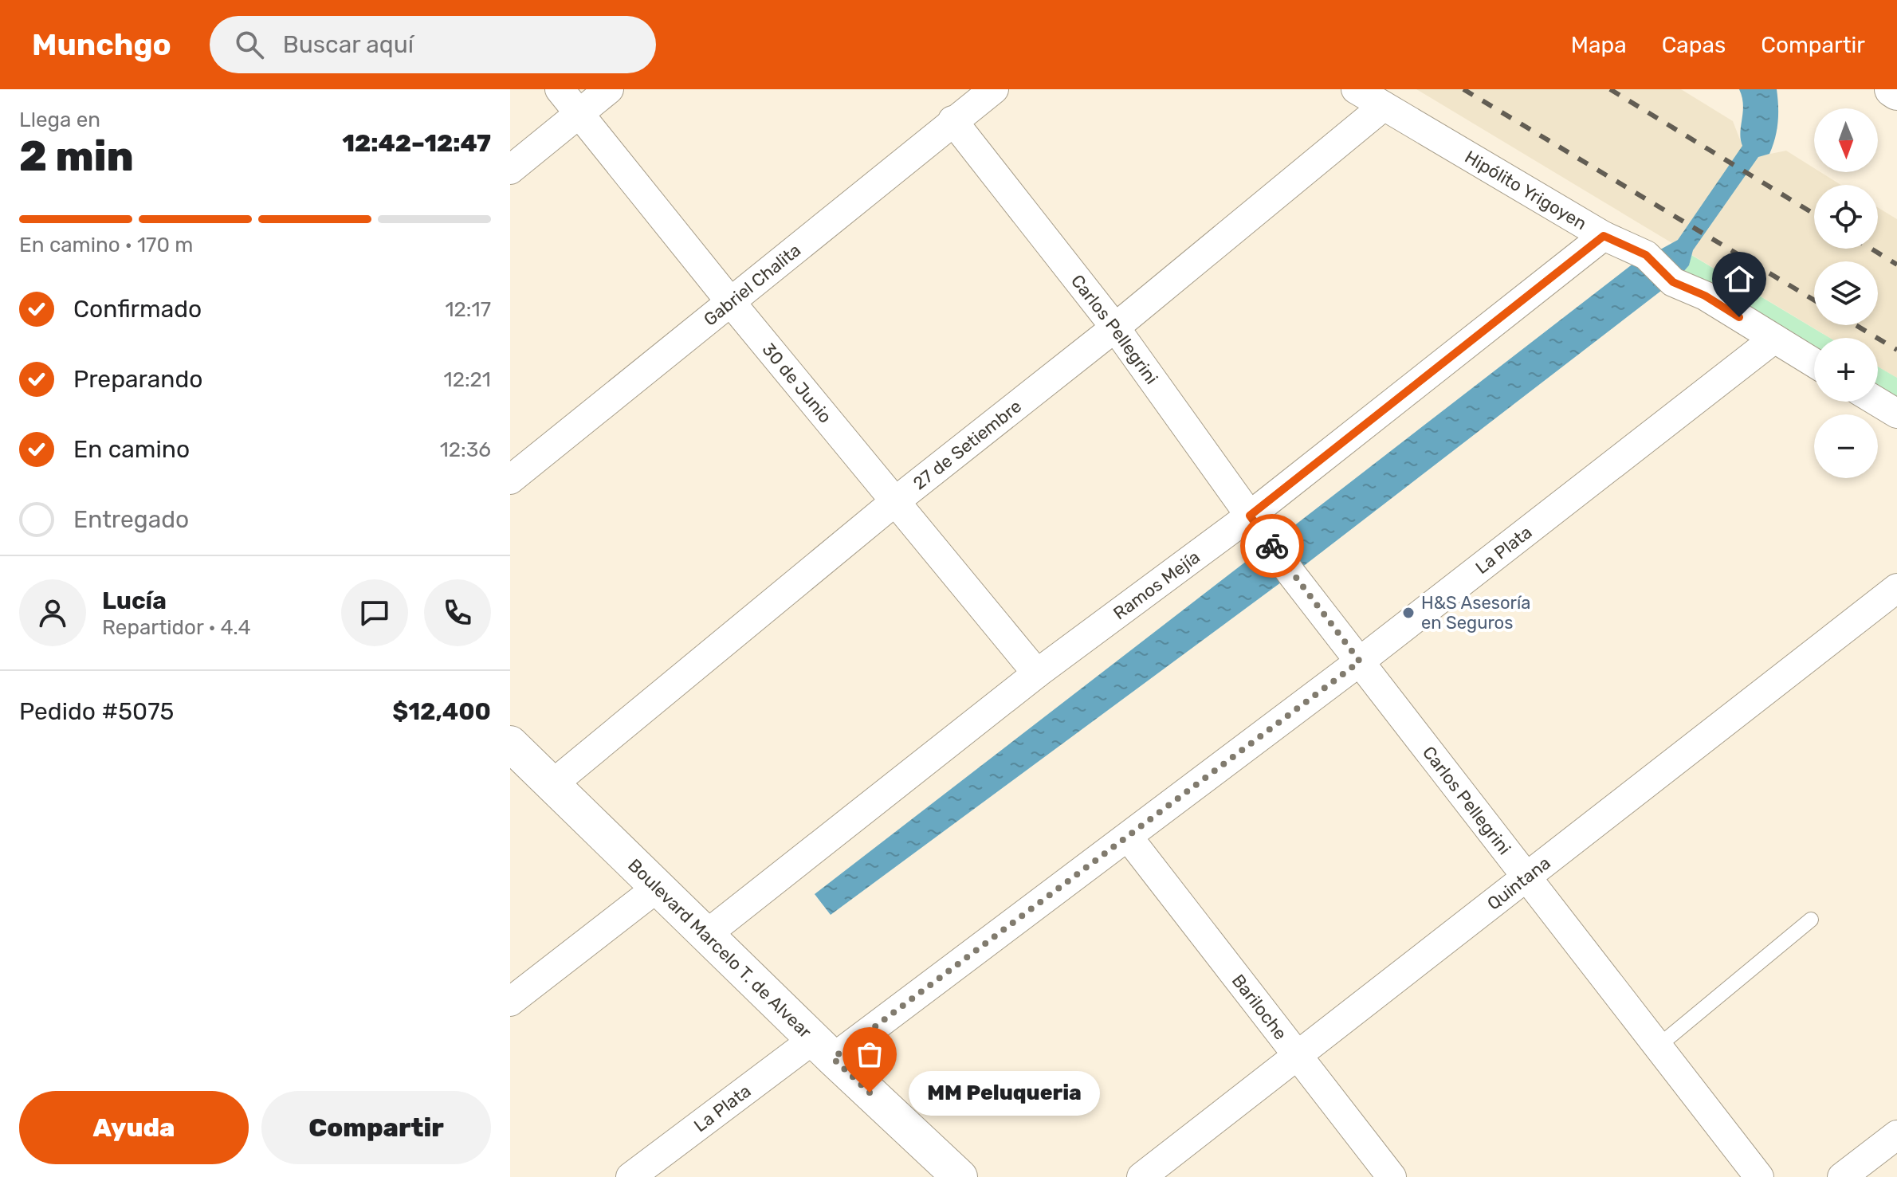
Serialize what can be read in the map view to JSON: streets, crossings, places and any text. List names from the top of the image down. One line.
{"streets":{"main road":["Boulevard Marcelo T. de Alvear"],"street":["Hipólito Yrigoyen","Gabriel Chalita","Carlos Pellegrini","30 de Junio","27 de Setiembre","La Plata","Ramos Mejía","Quintana","Bariloche"]},"crossings":[["Hipólito Yrigoyen","27 de Setiembre"],["Hipólito Yrigoyen","La Plata"],["Hipólito Yrigoyen","Ramos Mejía"],["Gabriel Chalita","Carlos Pellegrini"],["Gabriel Chalita","30 de Junio"],["Carlos Pellegrini","27 de Setiembre"],["Carlos Pellegrini","La Plata"],["Carlos Pellegrini","Ramos Mejía"],["Carlos Pellegrini","Quintana"],["30 de Junio","27 de Setiembre"],["30 de Junio","Ramos Mejía"],["27 de Setiembre","Boulevard Marcelo T. de Alvear"],["La Plata","Boulevard Marcelo T. de Alvear"],["La Plata","Bariloche"],["Ramos Mejía","Boulevard Marcelo T. de Alvear"],["Quintana","Bariloche"]],"places":["H&S Asesoría en Seguros","MM Peluqueria"],"north":"bottom","page":{"header":"Munchgo","search":"Buscar aquí","nav":["Mapa","Capas","Compartir"],"heading":["2 min","Llega en","12:42–12:47"],"panel":["Lucía","Repartidor · 4.4","Pedido #5075","$12,400"],"map_buttons":["+","−"],"bar":"En camino · 170 m","list":[["Confirmado","12:17"],["Preparando","12:21"],["En camino","12:36"],"Entregado"],"bubble":"MM Peluqueria","buttons":["Ayuda","Compartir"]}}
